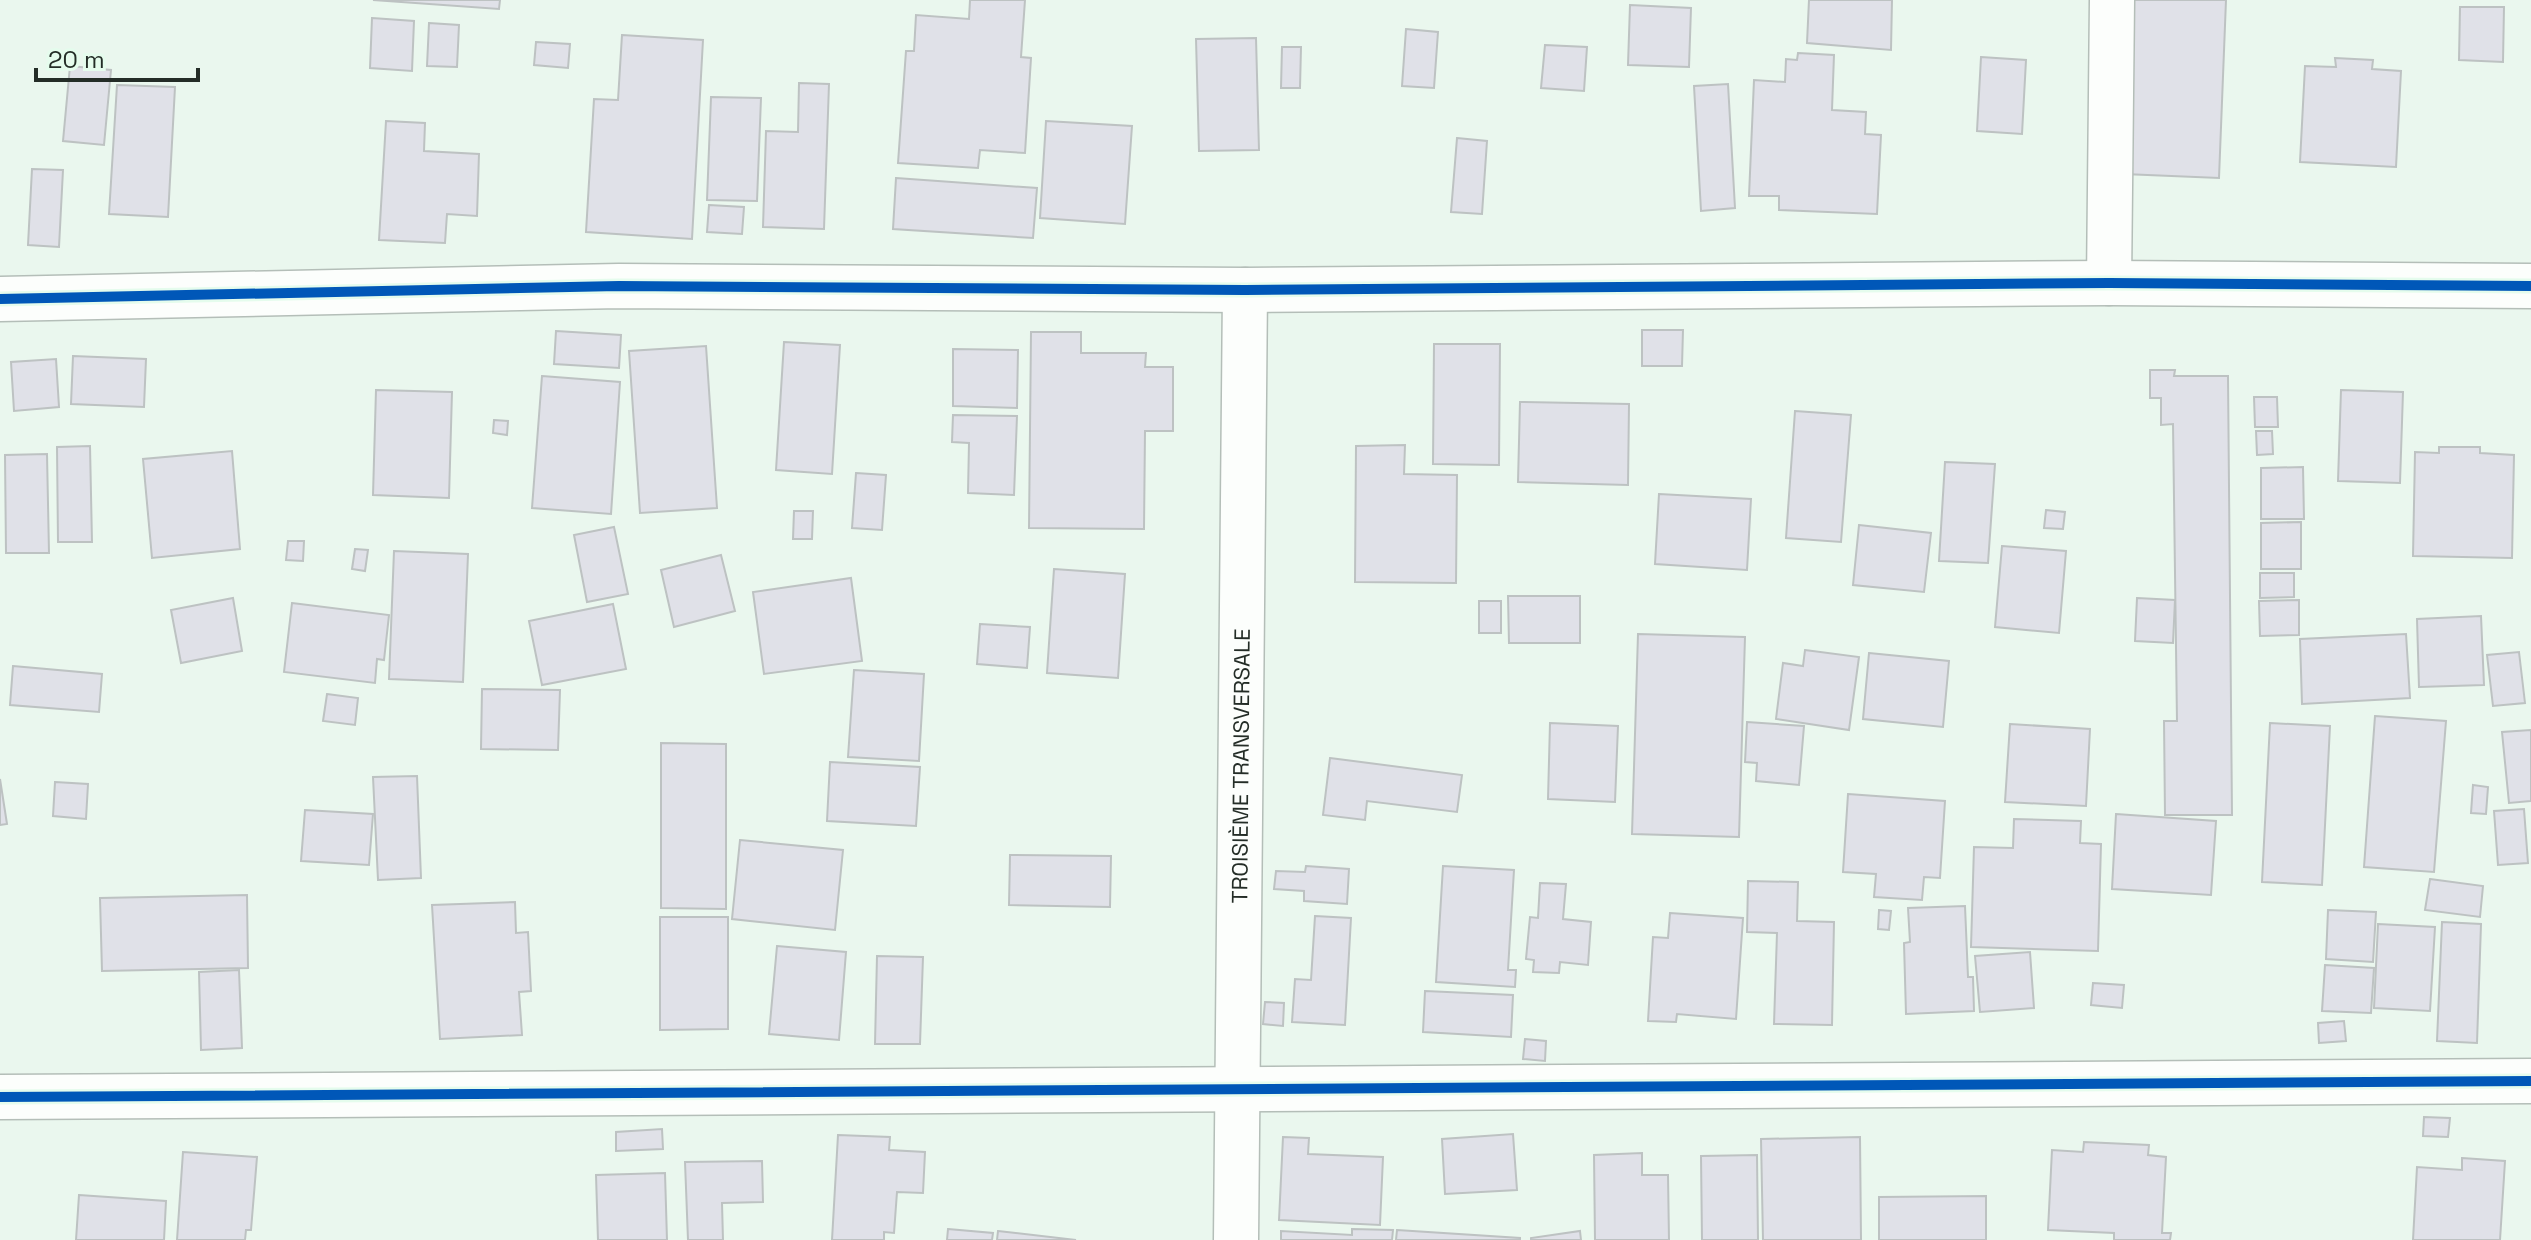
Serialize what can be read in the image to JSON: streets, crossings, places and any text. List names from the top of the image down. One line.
{"streets":{"street":["TROISIÈME TRANSVERSALE"]},"scale_bar":"20 m"}
